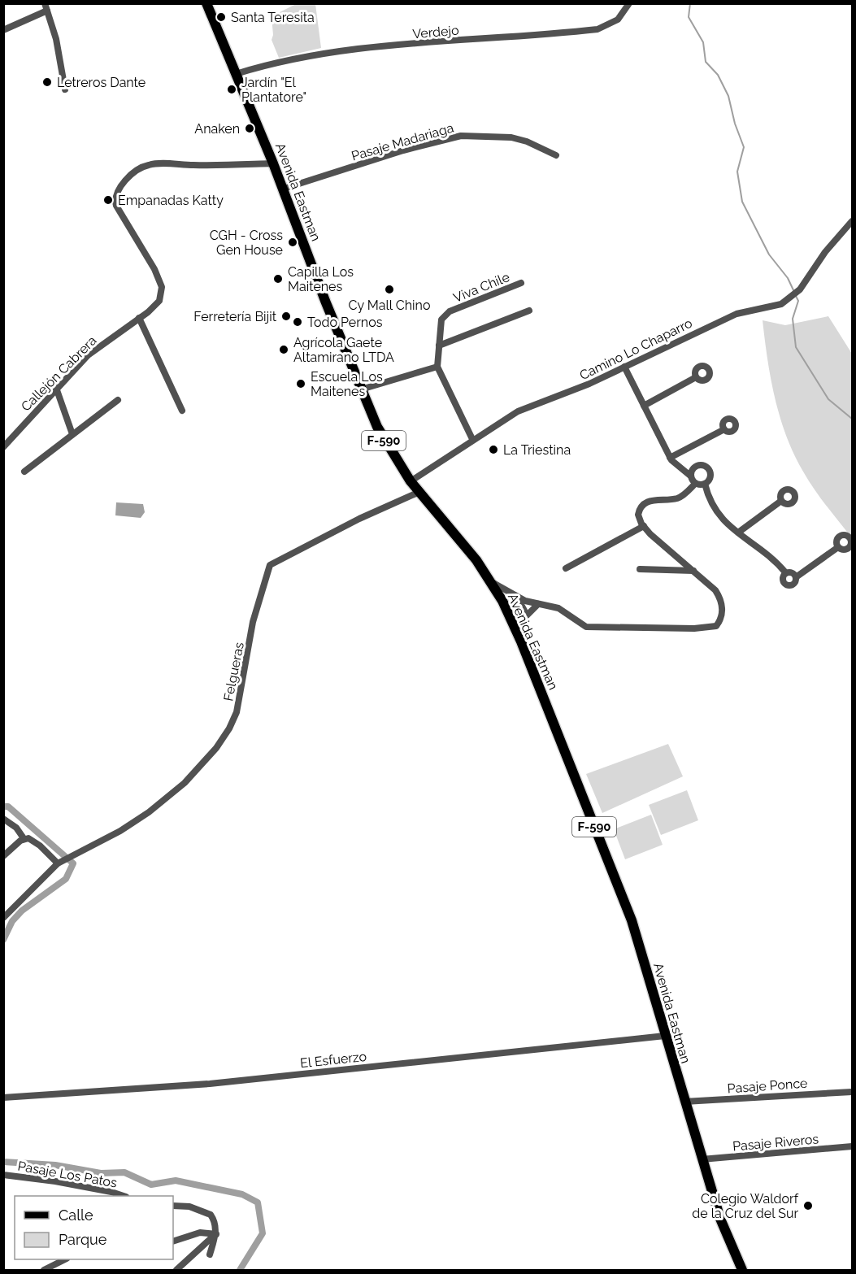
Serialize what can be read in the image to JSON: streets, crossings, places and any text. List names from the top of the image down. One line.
{"streets":{"main road":["Avenida Eastman","F-590"],"street":["Verdejo","Pasaje Madariaga","Viva Chile","Camino Lo Chaparro","Callejón Cabrera","Felgueras","El Esfuerzo","Pasaje Ponce","Pasaje Riveros","Pasaje Los Patos"]},"crossings":[["Verdejo","Avenida Eastman"],["Pasaje Madariaga","Avenida Eastman"],["Avenida Eastman","Camino Lo Chaparro"],["Avenida Eastman","Callejón Cabrera"],["Avenida Eastman","Felgueras"],["Avenida Eastman","El Esfuerzo"],["Avenida Eastman","Pasaje Ponce"],["Avenida Eastman","Pasaje Riveros"]],"places":["Santa Teresita","Letreros Dante","Jardín \"El Plantatore\"","Anaken","Empanadas Katty","CGH - Cross Gen House","Capilla Los Maitenes","Cy Mall Chino","Ferretería Bijit","Todo Pernos","Agrícola Gaete Altamirano LTDA","Escuela Los Maitenes","La Triestina","Colegio Waldorf de la Cruz del Sur"],"legend":["Calle","Parque"]}
